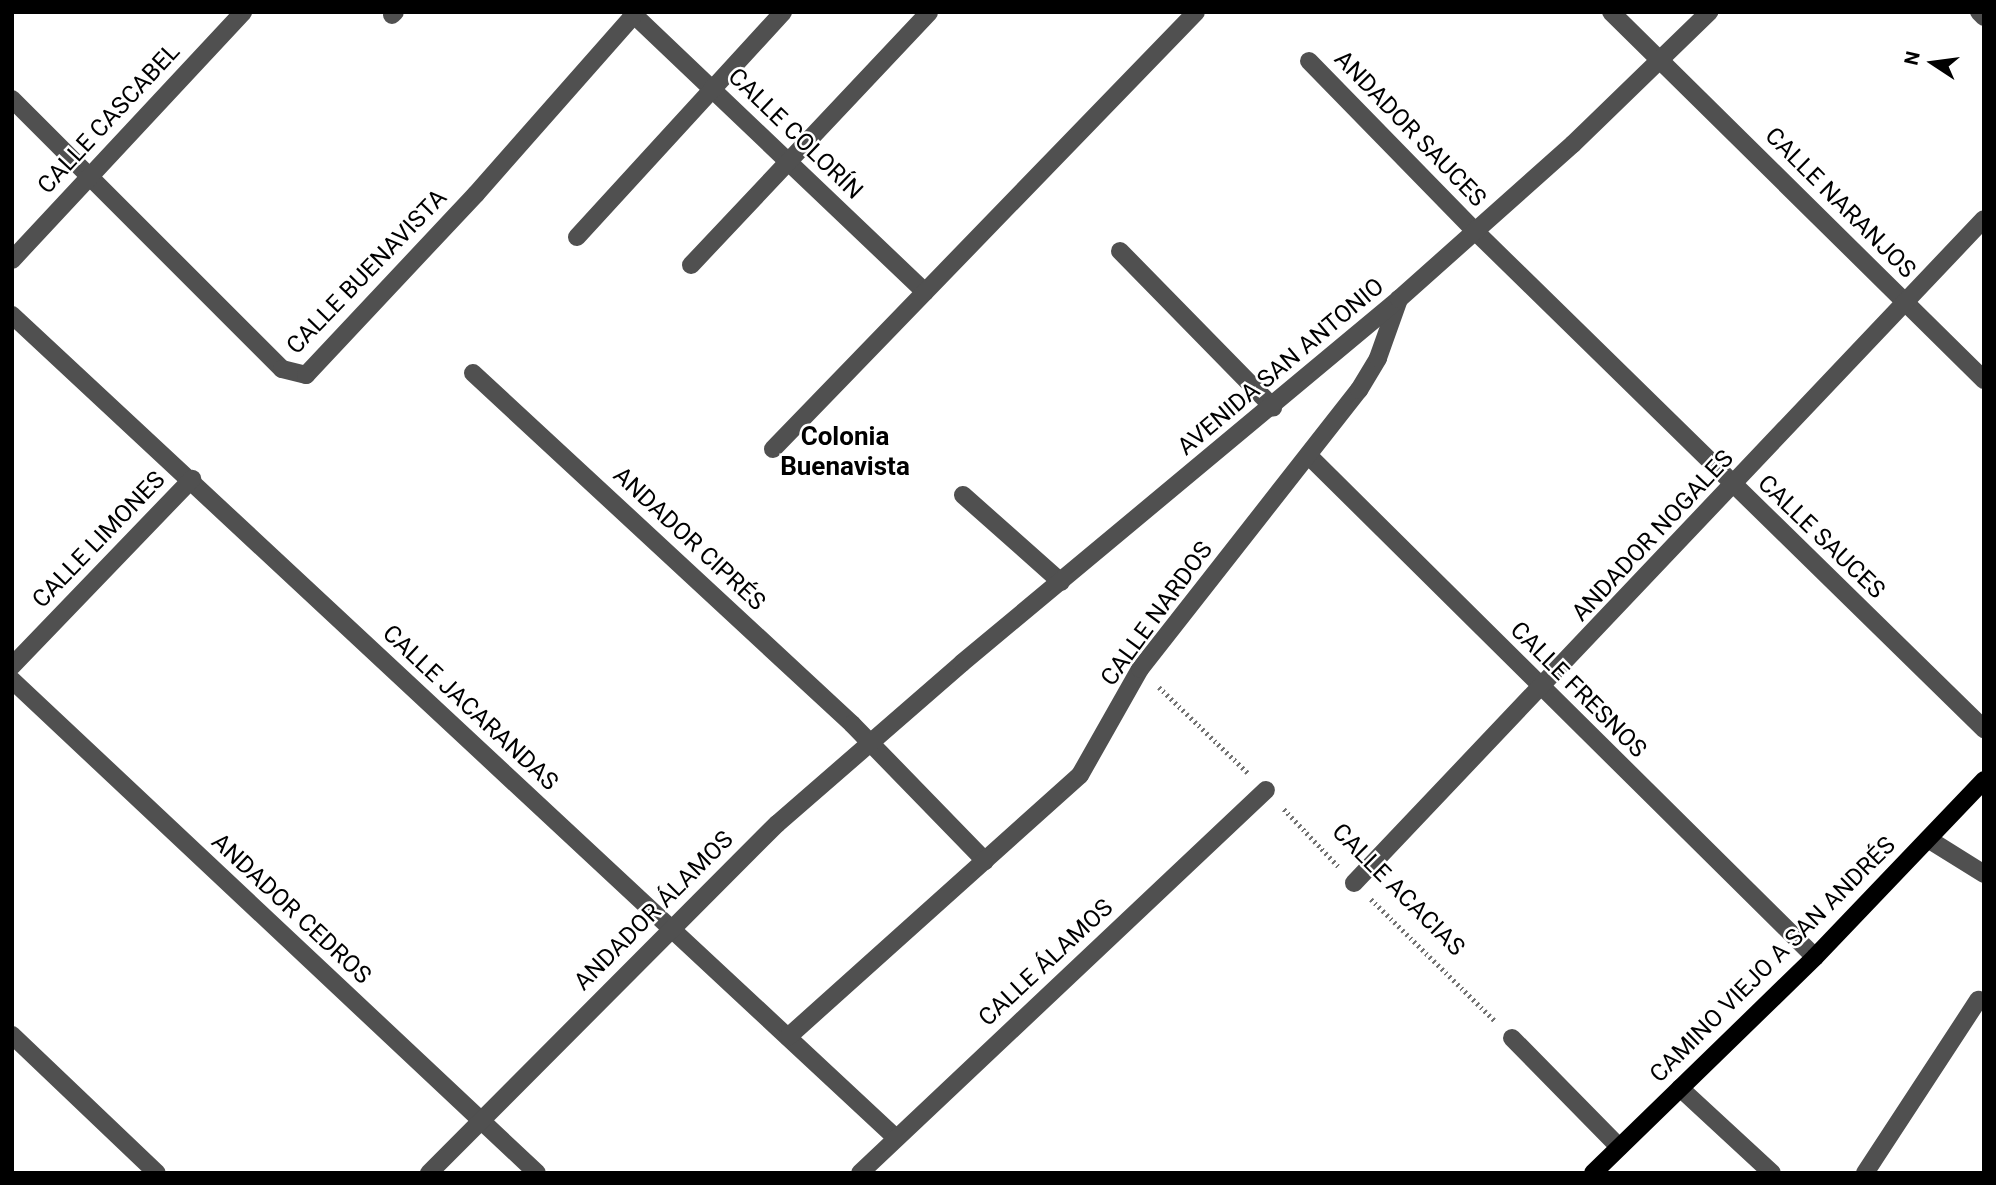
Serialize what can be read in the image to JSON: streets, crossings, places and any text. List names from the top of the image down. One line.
{"streets":{"main road":["CAMINO VIEJO A SAN ANDRÉS"],"street":["CALLE CASCABEL","ANDADOR SAUCES","CALLE COLORÍN","CALLE NARANJOS","CALLE BUENAVISTA","AVENIDA SAN ANTONIO","ANDADOR NOGALES","CALLE SAUCES","ANDADOR CIPRÉS","CALLE LIMONES","CALLE NARDOS","CALLE FRESNOS","CALLE JACARANDAS","ANDADOR CEDROS","ANDADOR ÁLAMOS","CALLE ÁLAMOS"],"path":["CALLE ACACIAS"]},"crossings":[["CALLE CASCABEL","CALLE BUENAVISTA"],["ANDADOR SAUCES","AVENIDA SAN ANTONIO"],["ANDADOR SAUCES","CALLE SAUCES"],["CALLE COLORÍN","CALLE BUENAVISTA"],["CALLE NARANJOS","AVENIDA SAN ANTONIO"],["CALLE NARANJOS","ANDADOR NOGALES"],["AVENIDA SAN ANTONIO","CALLE SAUCES"],["AVENIDA SAN ANTONIO","ANDADOR CIPRÉS"],["AVENIDA SAN ANTONIO","CALLE NARDOS"],["AVENIDA SAN ANTONIO","ANDADOR ÁLAMOS"],["ANDADOR NOGALES","CALLE SAUCES"],["ANDADOR NOGALES","CALLE FRESNOS"],["ANDADOR NOGALES","CALLE ACACIAS"],["ANDADOR CIPRÉS","CALLE NARDOS"],["ANDADOR CIPRÉS","ANDADOR ÁLAMOS"],["CALLE LIMONES","CALLE JACARANDAS"],["CALLE NARDOS","CALLE FRESNOS"],["CALLE NARDOS","CALLE JACARANDAS"],["CALLE NARDOS","CALLE ACACIAS"],["CALLE FRESNOS","CAMINO VIEJO A SAN ANDRÉS"],["CALLE JACARANDAS","ANDADOR ÁLAMOS"],["CALLE JACARANDAS","CALLE ÁLAMOS"],["CALLE ACACIAS","CALLE ÁLAMOS"],["ANDADOR CEDROS","ANDADOR ÁLAMOS"]],"districts":["Colonia Buenavista"],"north":"left"}
